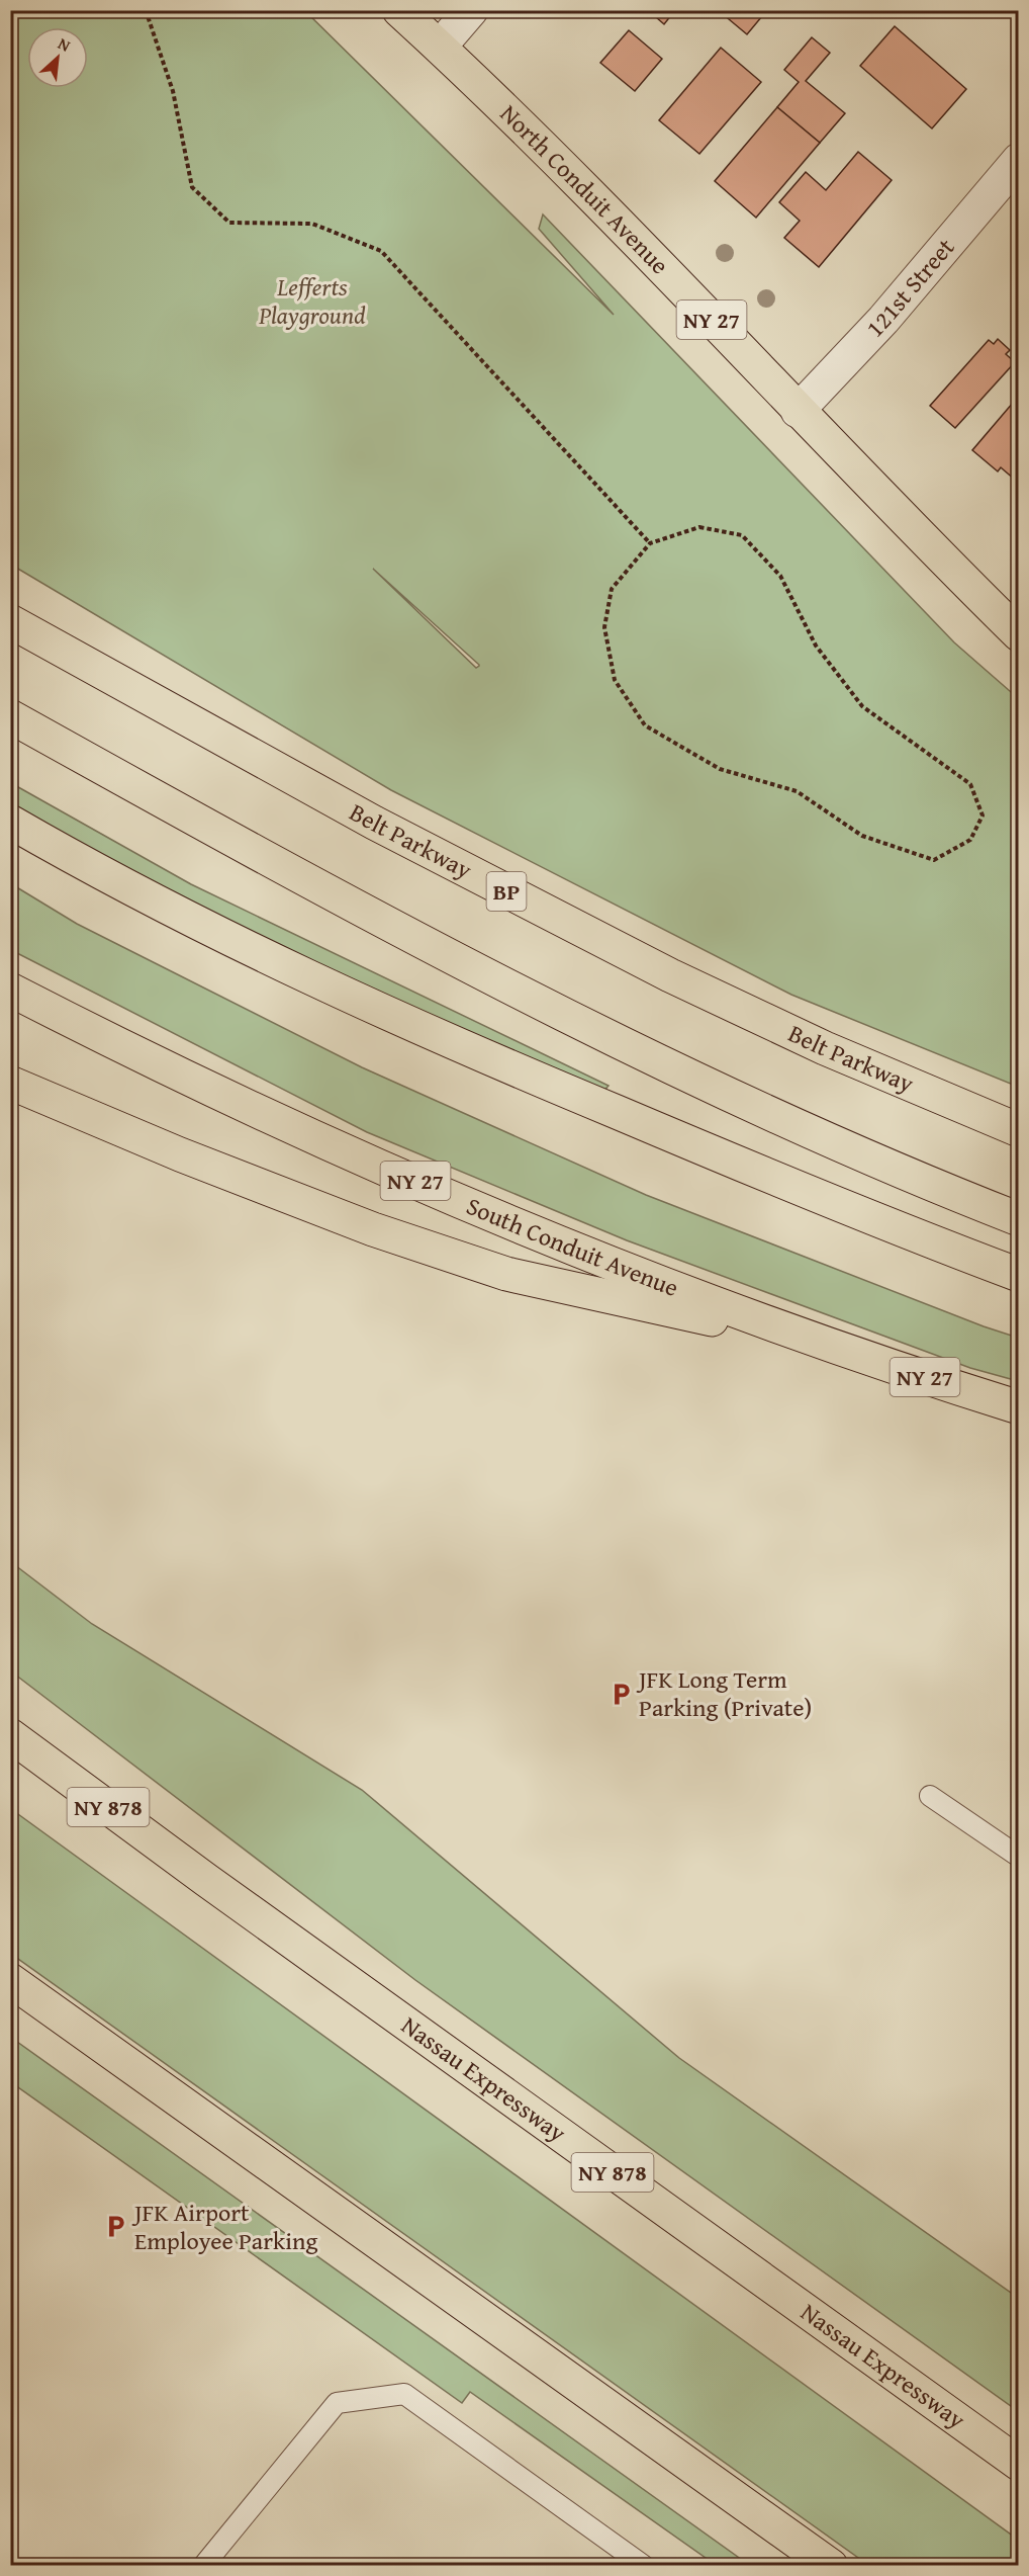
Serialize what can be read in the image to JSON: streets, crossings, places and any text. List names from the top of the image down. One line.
{"streets":{"main road":["North Conduit Avenue","NY 27","Belt Parkway","BP","South Conduit Avenue","NY 878","Nassau Expressway"],"street":["121st Street"]},"crossings":[["North Conduit Avenue","121st Street"]],"parks":["Lefferts Playground"],"places":{"parking":["JFK Long Term Parking (Private)","JFK Airport Employee Parking"]},"north":"top right"}
